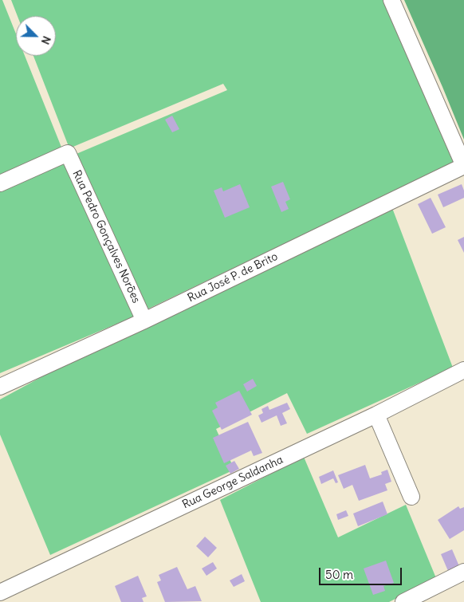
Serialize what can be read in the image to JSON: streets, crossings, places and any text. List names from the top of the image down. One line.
{"streets":{"street":["Rua Pedro Gonçalves Norões","Rua José P. de Brito","Rua George Saldanha"]},"crossings":[["Rua Pedro Gonçalves Norões","Rua José P. de Brito"]],"scale_bar":"50 m","north":"bottom right"}
